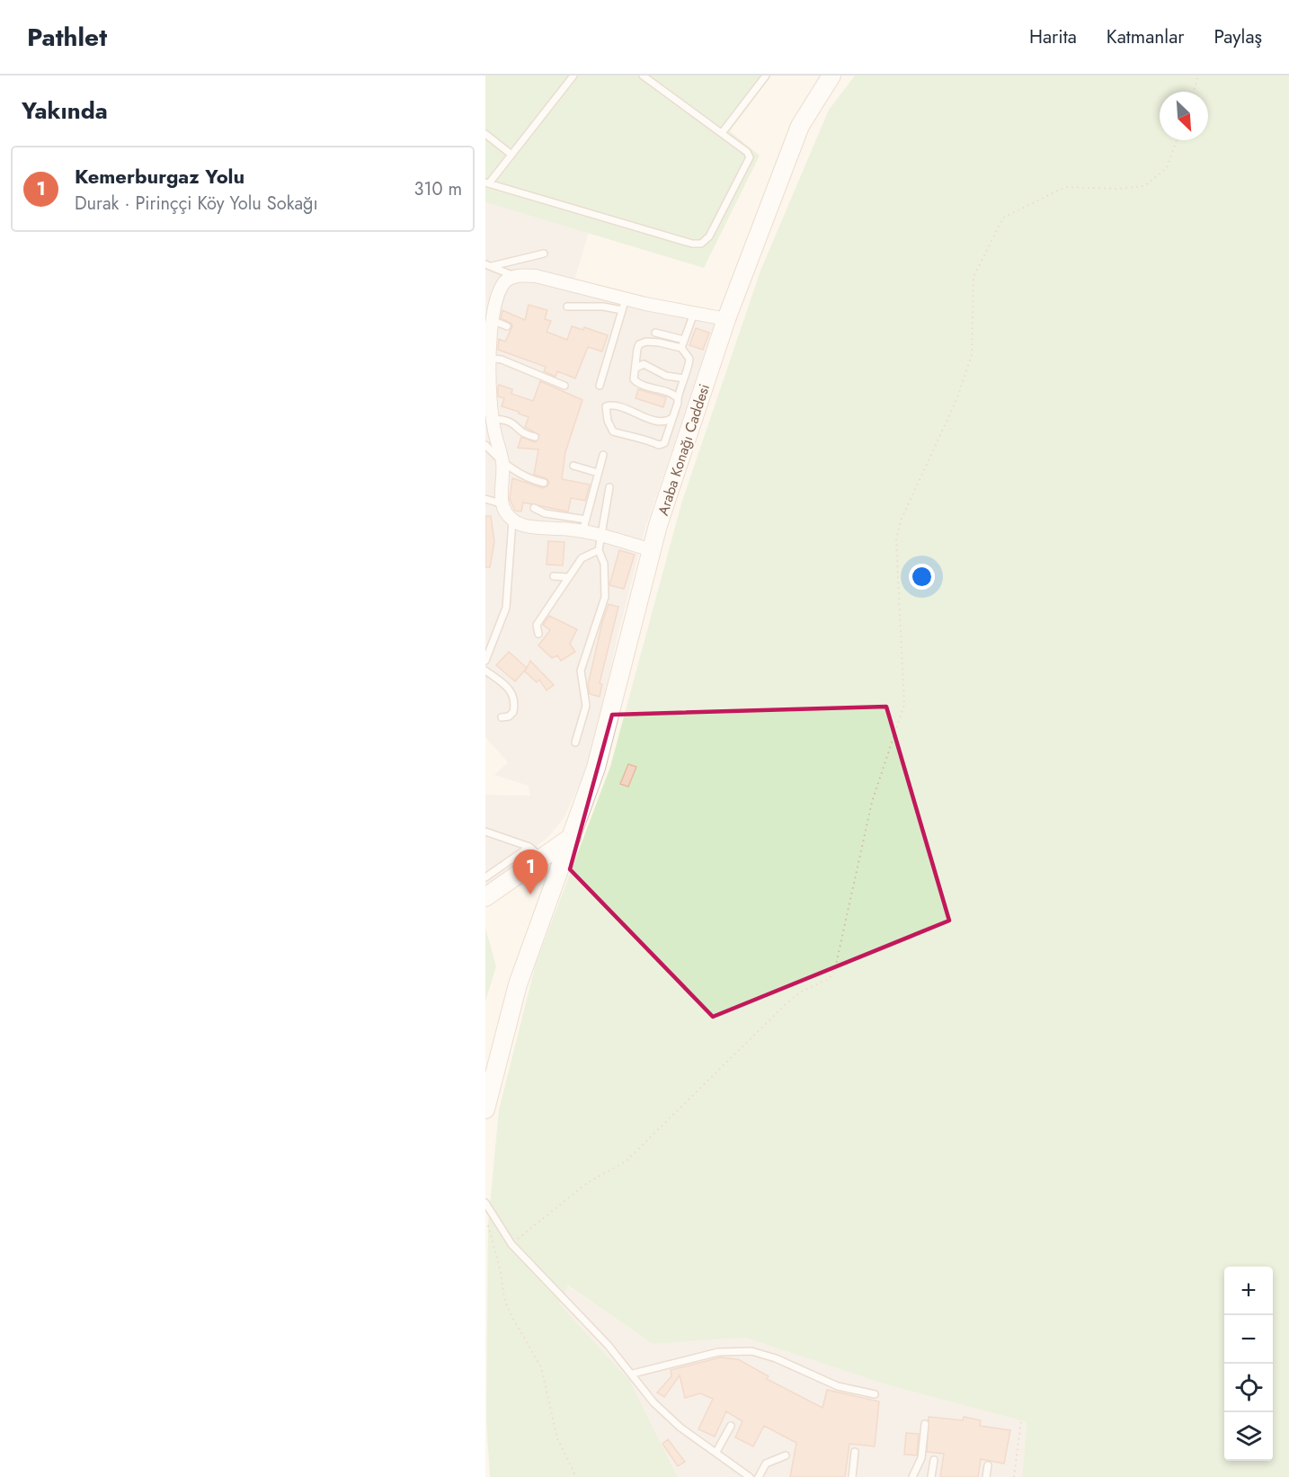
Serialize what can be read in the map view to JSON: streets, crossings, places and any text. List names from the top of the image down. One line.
{"streets":{"main road":["Araba Konağı Caddesi"]},"north":"bottom right","page":{"header":"Pathlet","nav":["Harita","Katmanlar","Paylaş"],"heading":"Yakında","list":[{"mark":"1","name":"Kemerburgaz Yolu","note":"Durak · Pirinççi Köy Yolu Sokağı","value":"310 m"}],"pins":"1","map_buttons":["+","−"]}}
